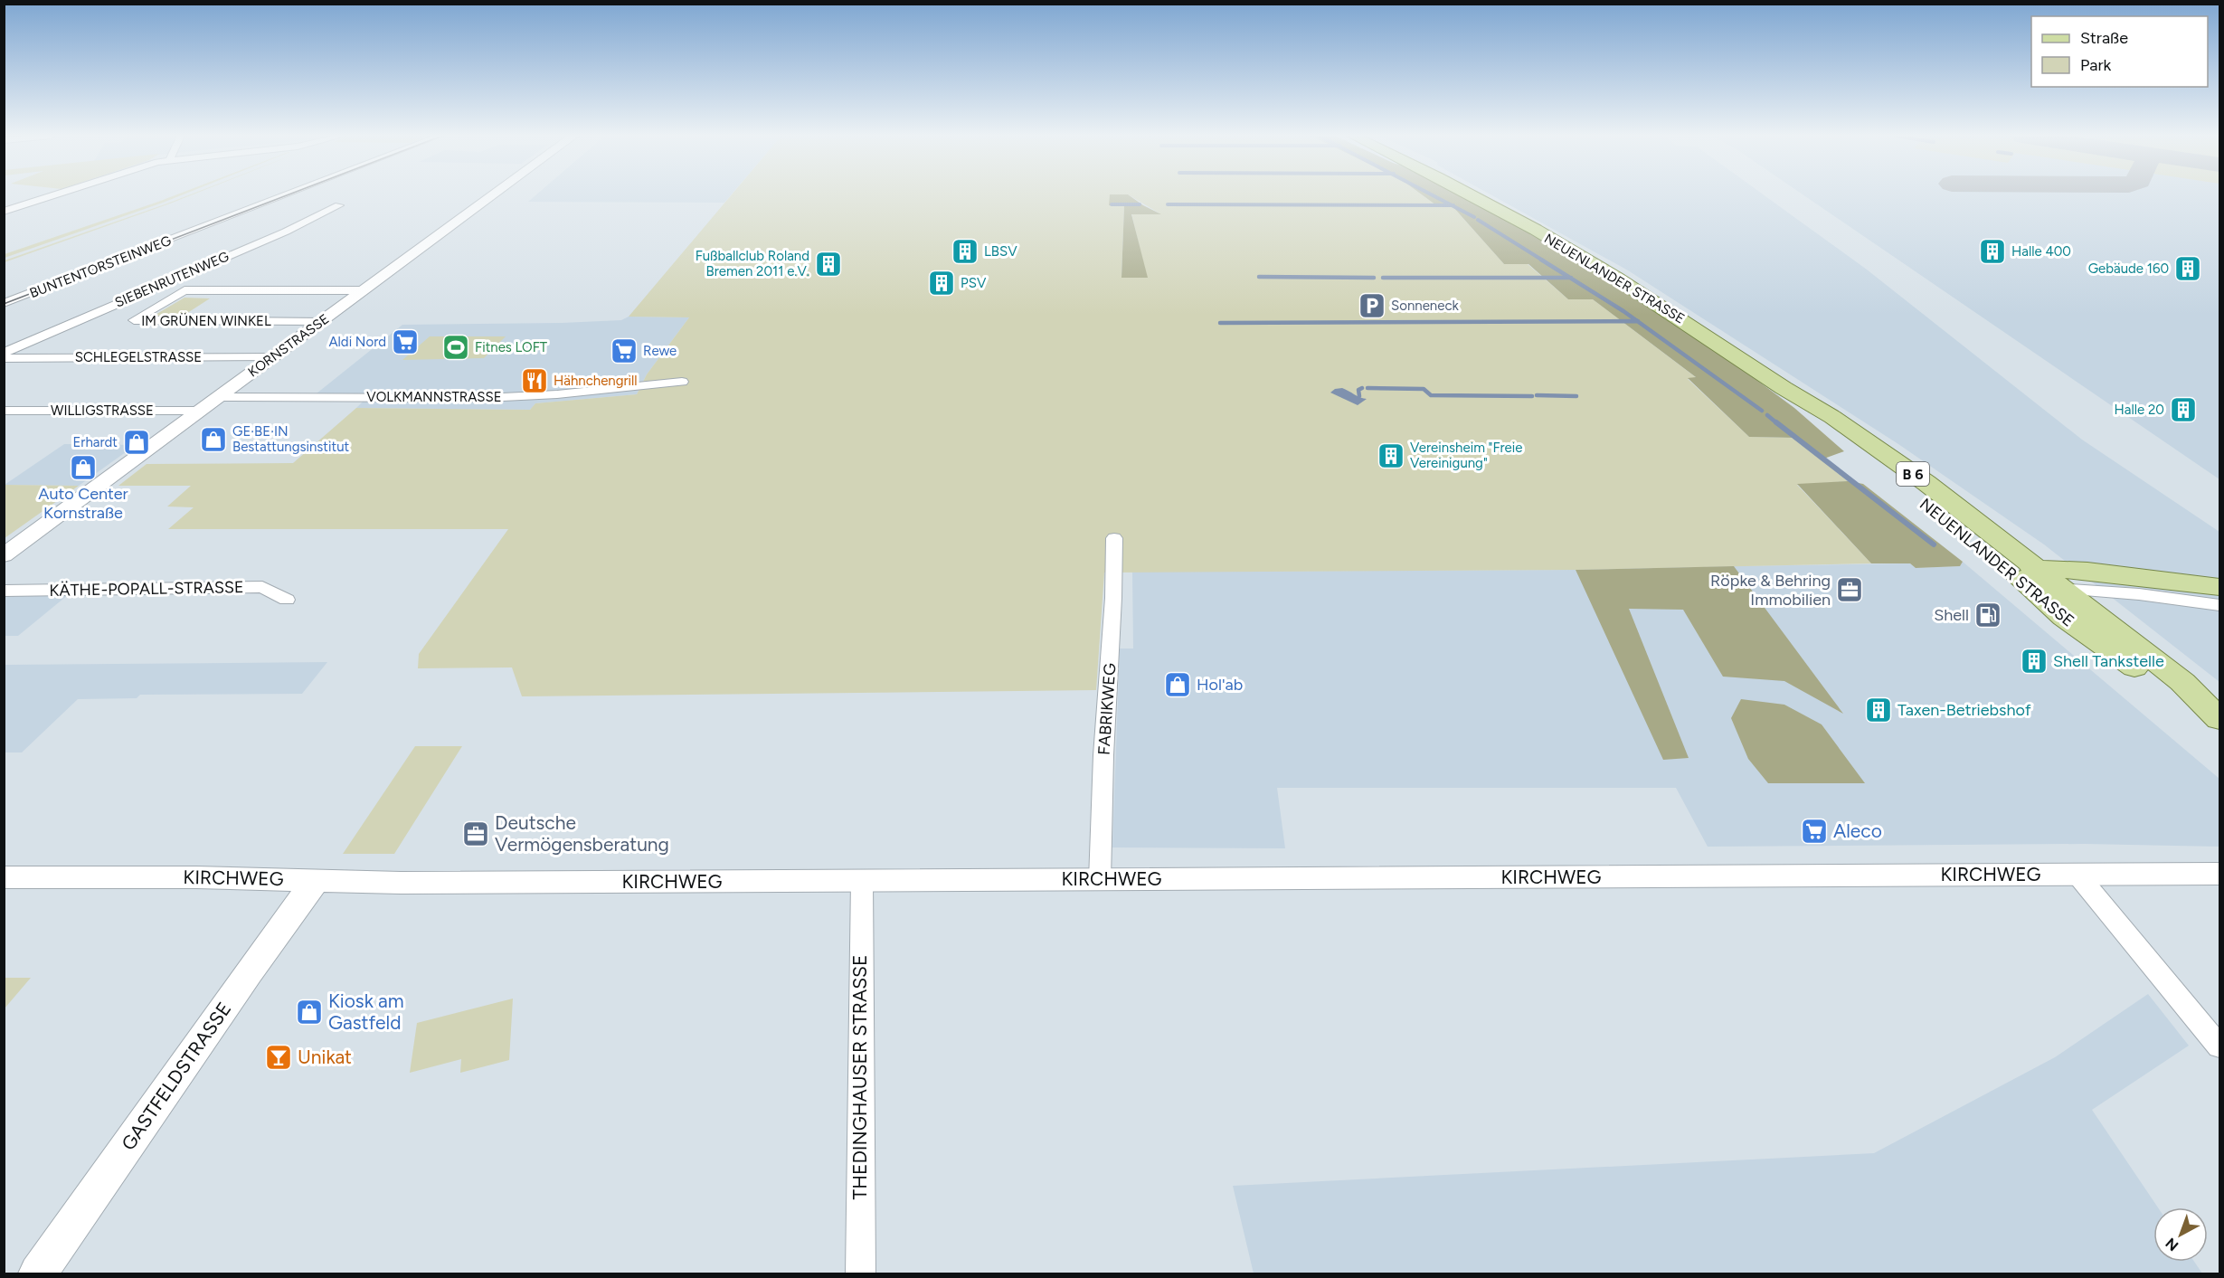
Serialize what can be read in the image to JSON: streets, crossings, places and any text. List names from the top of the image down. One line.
{"streets":{"main road":["NEUENLANDER STRASSE","B 6"],"street":["BUNTENTORSTEINWEG","SIEBENRUTENWEG","IM GRÜNEN WINKEL","KORNSTRASSE","SCHLEGELSTRASSE","VOLKMANNSTRASSE","WILLIGSTRASSE","KÄTHE-POPALL-STRASSE","FABRIKWEG","KIRCHWEG","GASTFELDSTRASSE","THEDINGHAUSER STRASSE"]},"crossings":[["IM GRÜNEN WINKEL","KORNSTRASSE"],["KORNSTRASSE","SCHLEGELSTRASSE"],["KORNSTRASSE","VOLKMANNSTRASSE"],["KORNSTRASSE","WILLIGSTRASSE"],["FABRIKWEG","KIRCHWEG"],["KIRCHWEG","GASTFELDSTRASSE"],["KIRCHWEG","THEDINGHAUSER STRASSE"]],"places":{"building":["LBSV","Halle 400","Fußballclub Roland Bremen 2011 e.V.","Gebäude 160","PSV","Halle 20","Vereinsheim \"Freie Vereinigung\"","Shell Tankstelle","Taxen-Betriebshof"],"parking":["Sonneneck"],"supermarket":["Aldi Nord","Rewe","Aleco"],"sports":["Fitnes LOFT"],"restaurant":["Hähnchengrill"],"shop":["GE·BE·IN Bestattungsinstitut","Erhardt","Auto Center Kornstraße","Hol'ab","Kiosk am Gastfeld"],"office":["Röpke & Behring Immobilien","Deutsche Vermögensberatung"],"fuel station":["Shell"],"bar":["Unikat"]},"legend":["Straße","Park"],"north":"bottom left"}
